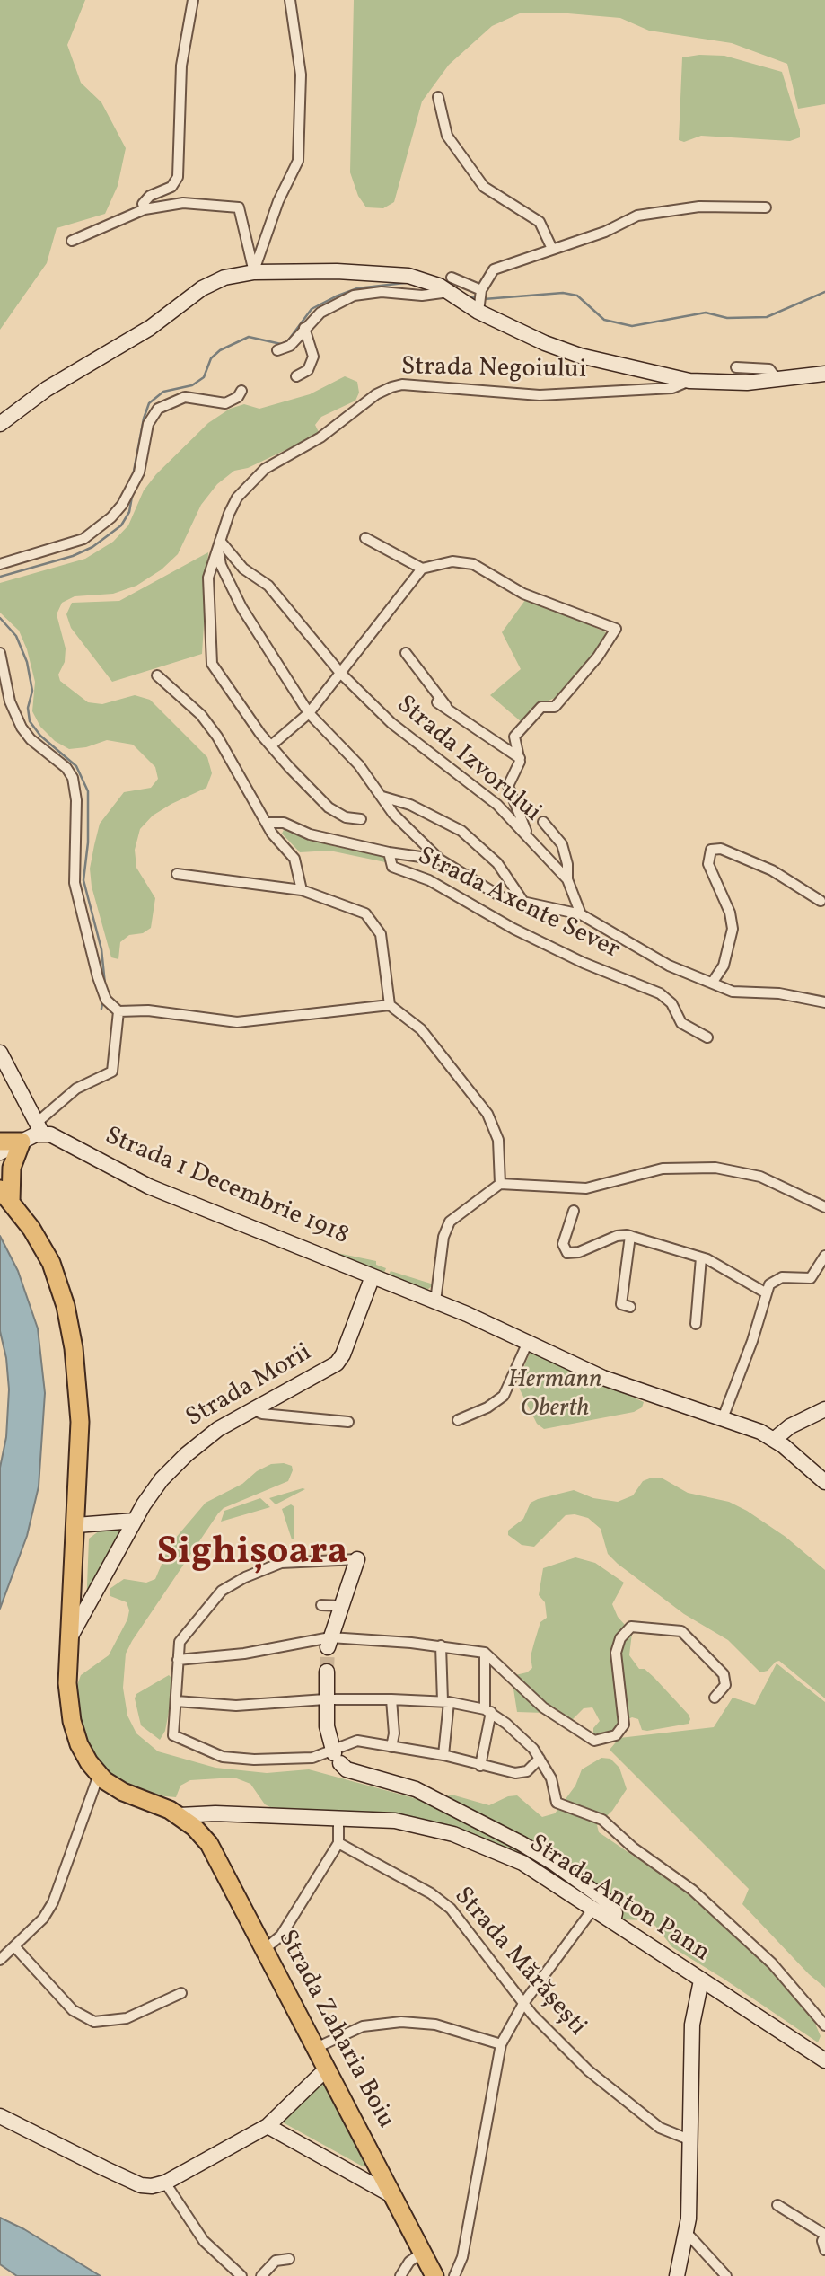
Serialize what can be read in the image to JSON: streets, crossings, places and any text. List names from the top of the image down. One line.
{"streets":{"highway":["Strada Morii","Strada Zaharia Boiu"],"street":["Strada Negoiului","Strada Izvorului","Strada Axente Sever","Strada 1 Decembrie 1918","Strada Anton Pann","Strada Mărășești"]},"crossings":[["Strada Negoiului","Strada Izvorului"],["Strada 1 Decembrie 1918","Strada Morii"],["Strada Morii","Strada Anton Pann"],["Strada Morii","Strada Zaharia Boiu"],["Strada Anton Pann","Strada Zaharia Boiu"]],"districts":["Sighișoara"],"parks":["Hermann Oberth"]}
